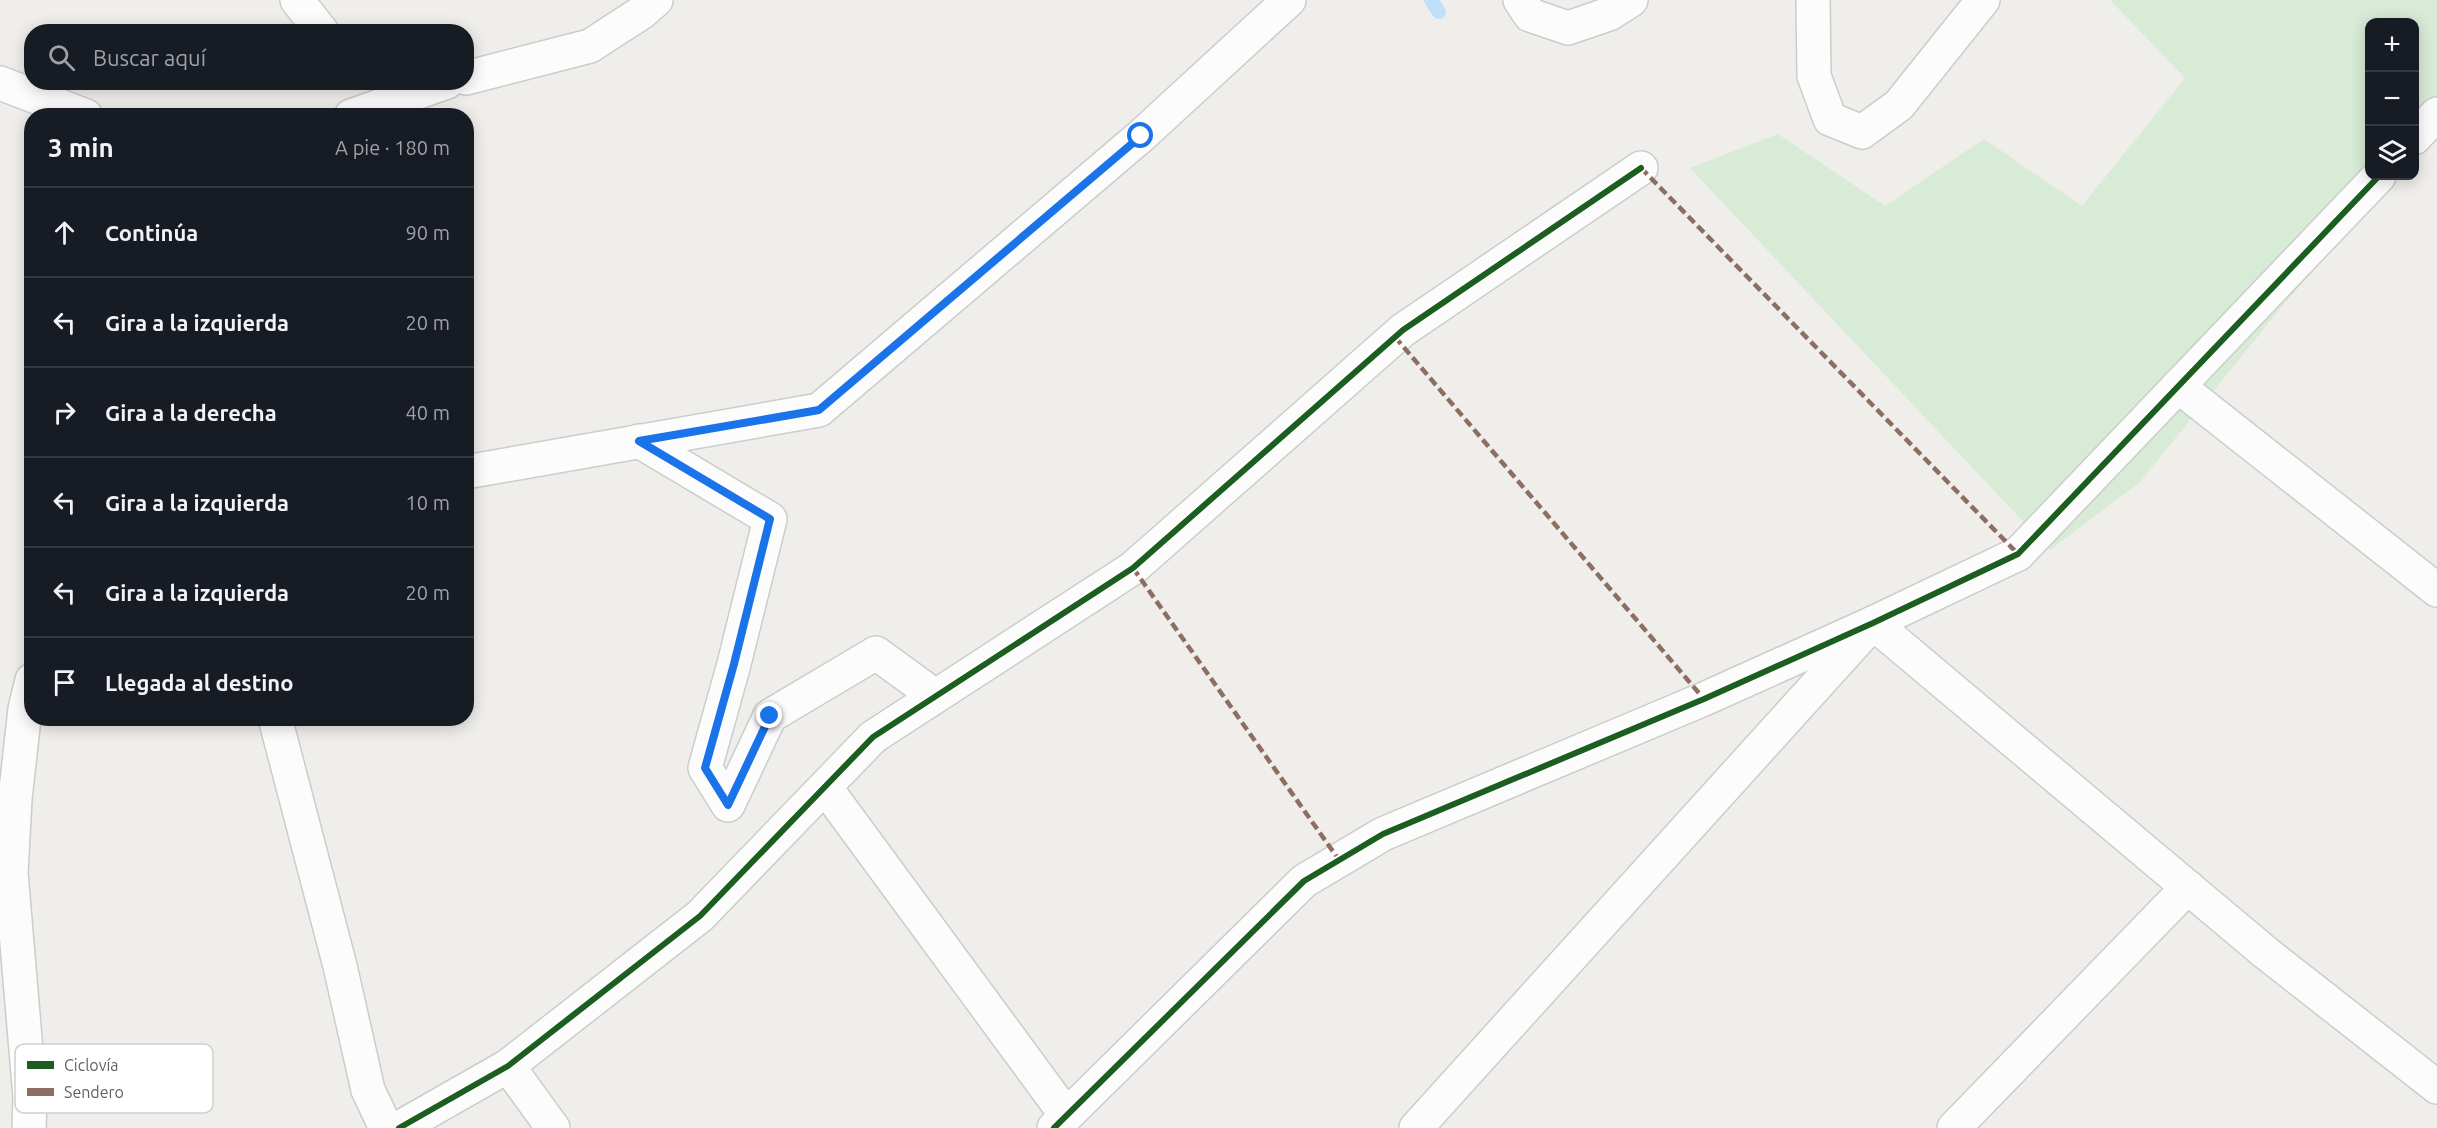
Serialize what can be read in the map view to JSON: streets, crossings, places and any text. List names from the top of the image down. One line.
{"legend":["Ciclovía","Sendero"],"page":{"map_buttons":["+","−"],"search":"Buscar aquí","heading":["3 min","A pie · 180 m"],"list":[["Continúa","90 m"],["Gira a la izquierda","20 m"],["Gira a la derecha","40 m"],["Gira a la izquierda","10 m"],["Gira a la izquierda","20 m"],"Llegada al destino"]}}
